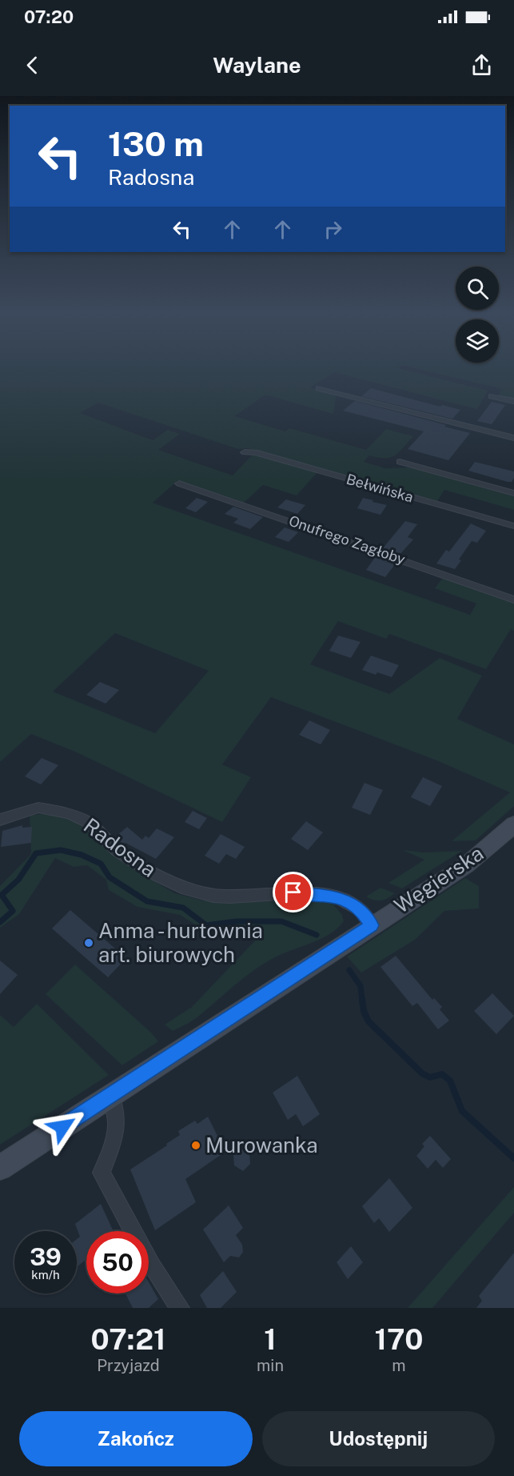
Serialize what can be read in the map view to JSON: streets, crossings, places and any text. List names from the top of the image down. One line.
{"streets":{"main road":["Węgierska"],"street":["Bełwińska","Onufrego Zagłoby","Radosna"]},"crossings":[["Radosna","Węgierska"]],"places":["Anma - hurtownia art. biurowych","Murowanka"],"page":{"status":"07:20","header":"Waylane","turn":["130 m","Radosna"],"speed":"39 km/h","limit":"50","eta":["07:21","Przyjazd","1","min","170","m"],"buttons":["Zakończ","Udostępnij"]}}
